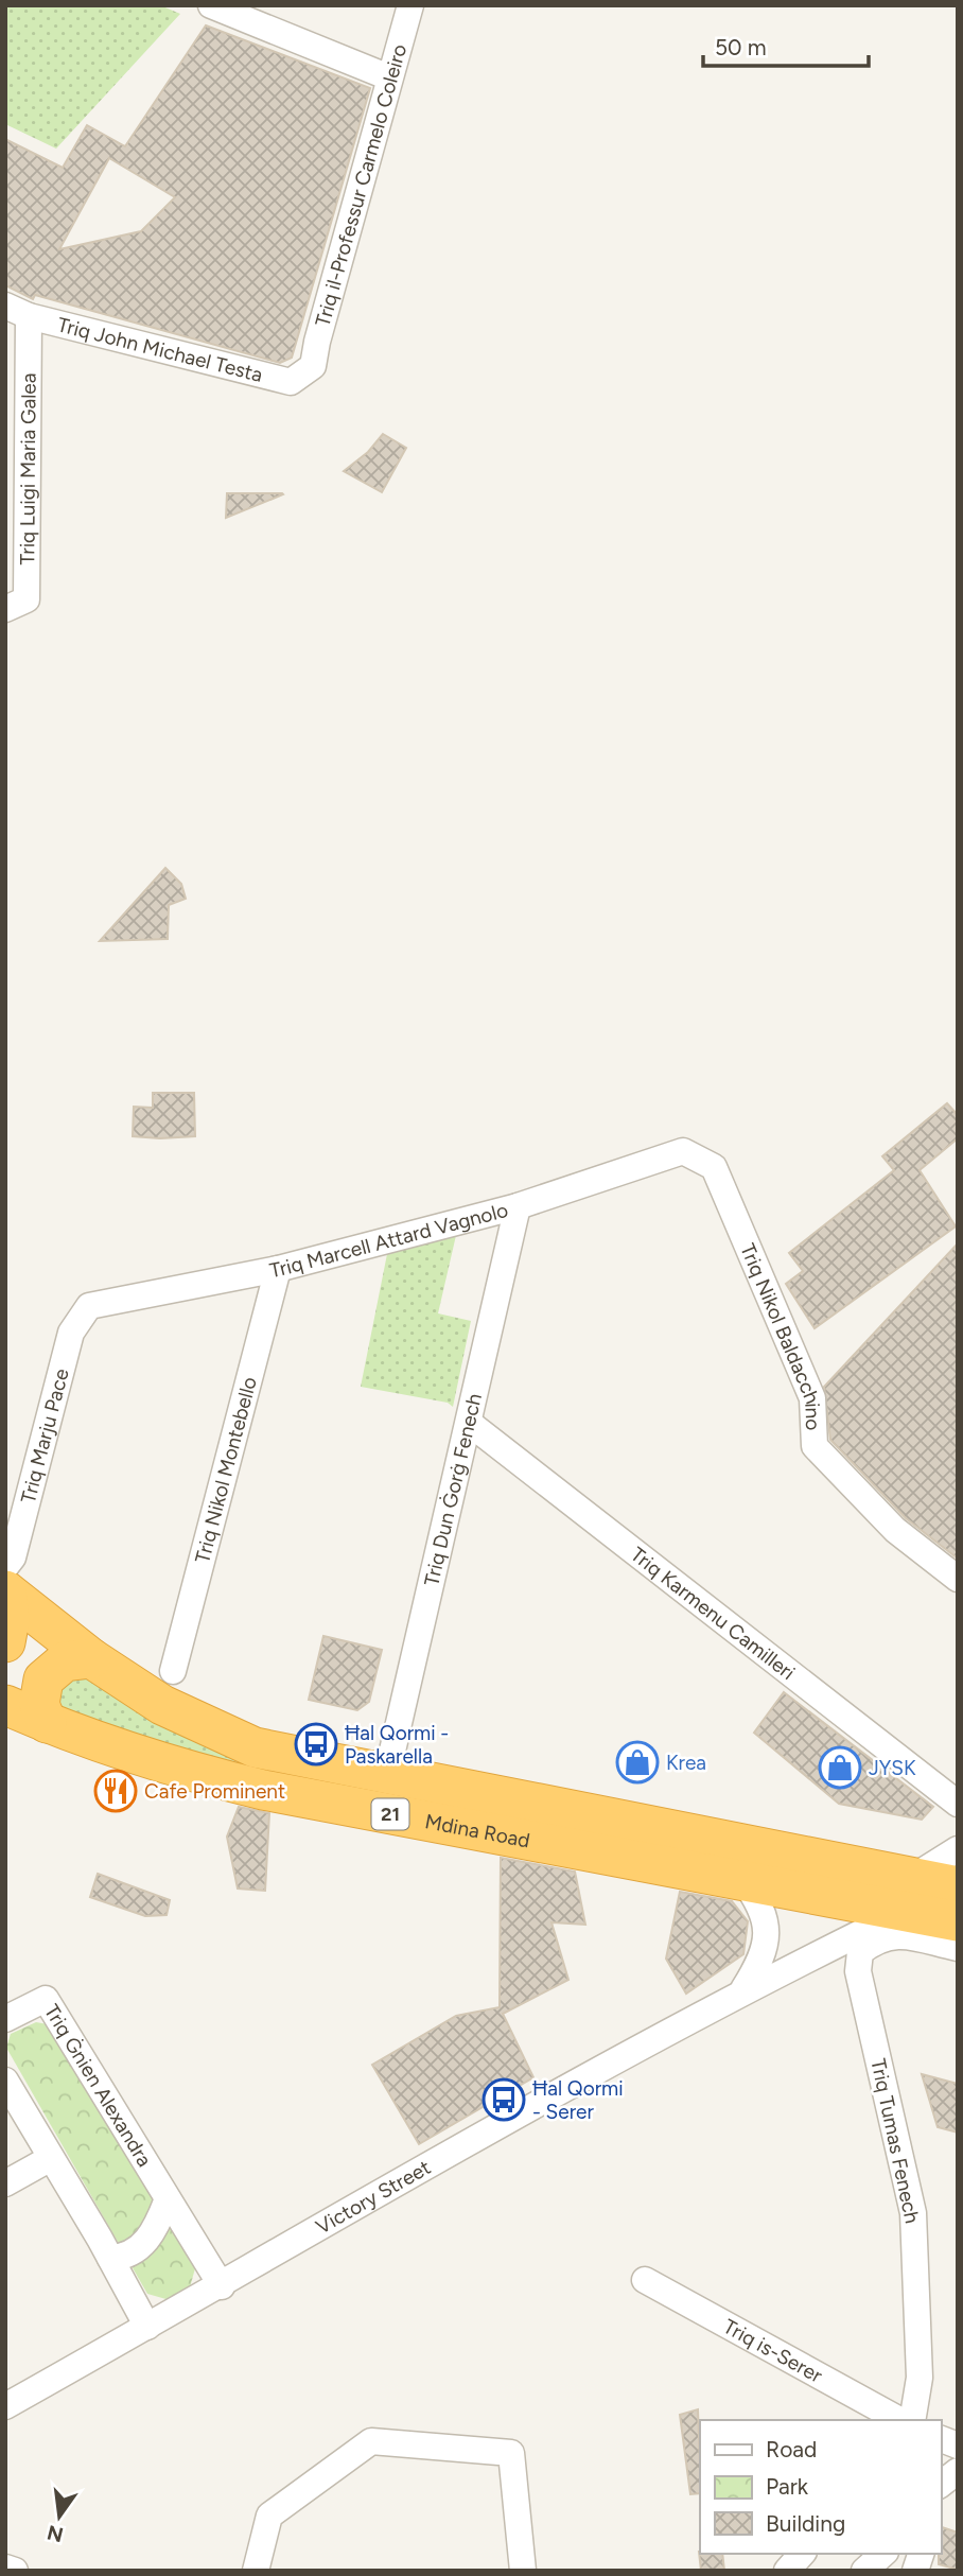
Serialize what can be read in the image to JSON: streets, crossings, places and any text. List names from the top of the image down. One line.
{"streets":{"highway":["21","Mdina Road"],"street":["Triq il-Professur Carmelo Coleiro","Triq John Michael Testa","Triq Luigi Maria Galea","Triq Marcell Attard Vagnolo","Triq Nikol Baldacchino","Triq Marju Pace","Triq Nikol Montebello","Triq Dun Ġorġ Fenech","Triq Karmenu Camilleri","Triq Ġnien Alexandra","Triq Tumas Fenech","Victory Street","Triq is-Serer"]},"crossings":[["Triq il-Professur Carmelo Coleiro","Triq John Michael Testa"],["Triq John Michael Testa","Triq Luigi Maria Galea"],["Triq Marcell Attard Vagnolo","Triq Nikol Baldacchino"],["Triq Marcell Attard Vagnolo","Triq Marju Pace"],["Triq Marcell Attard Vagnolo","Triq Nikol Montebello"],["Triq Marcell Attard Vagnolo","Triq Dun Ġorġ Fenech"],["Triq Marju Pace","21"],["Triq Dun Ġorġ Fenech","Triq Karmenu Camilleri"],["Triq Dun Ġorġ Fenech","Mdina Road"],["21","Mdina Road"],["Mdina Road","Victory Street"],["Triq Ġnien Alexandra","Victory Street"]],"places":{"bus stop":["Ħal Qormi - Paskarella","Ħal Qormi - Serer"],"shop":["Krea","JYSK"],"restaurant":["Cafe Prominent"]},"legend":["Road","Park","Building"],"scale_bar":"50 m","north":"bottom"}
